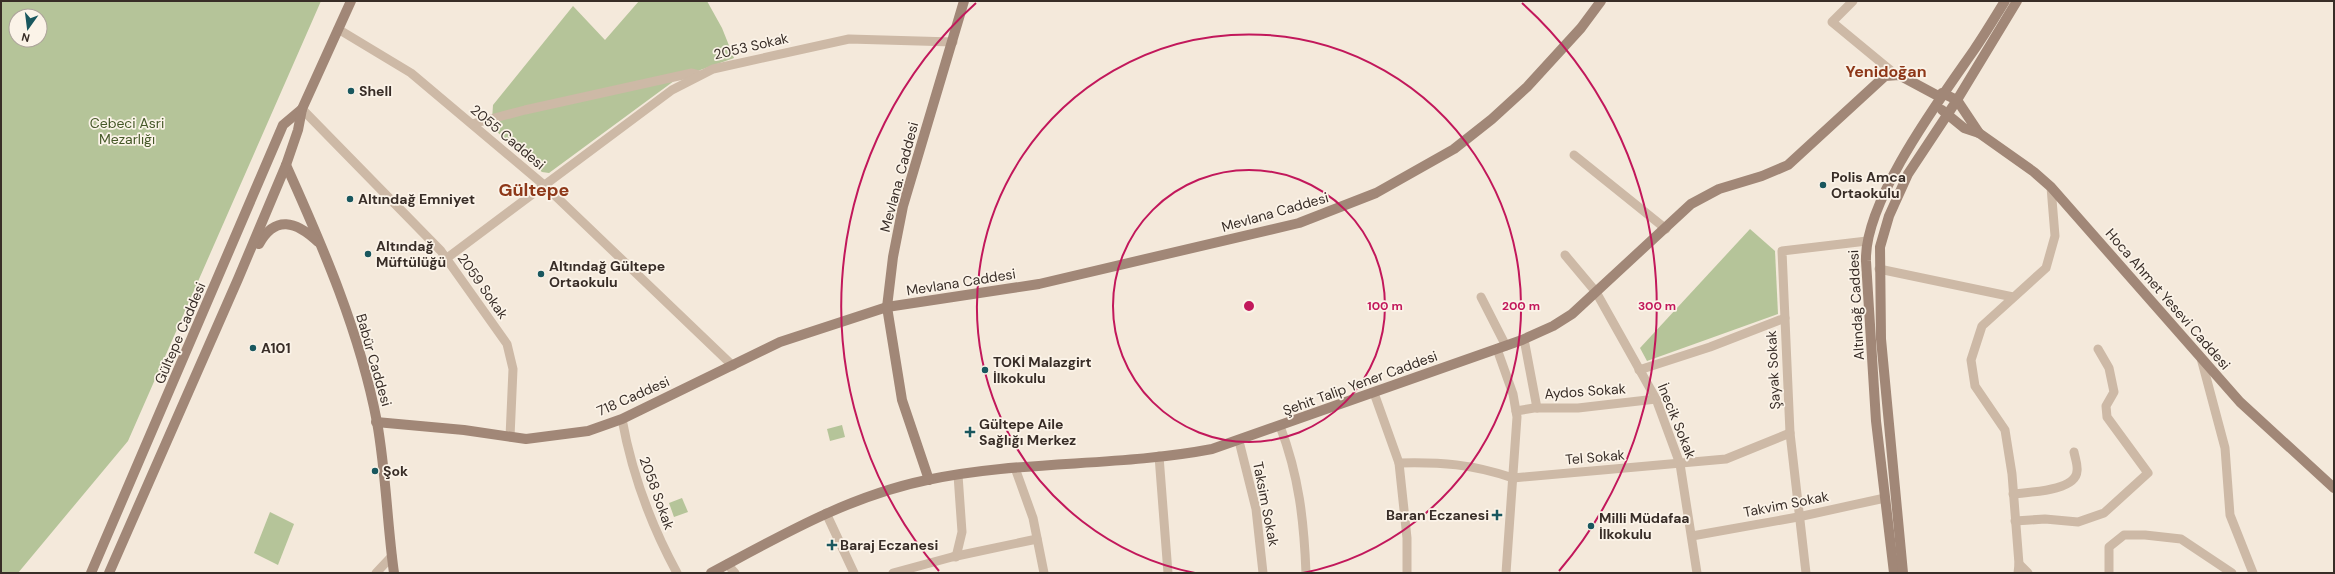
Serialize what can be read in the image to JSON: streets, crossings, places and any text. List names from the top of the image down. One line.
{"streets":{"street":["2053 Sokak","2055 Caddesi","Mevlana. Caddesi","Mevlana Caddesi","2059 Sokak","Hoca Ahmet Yesevi Caddesi","Altındağ Caddesi","Gültepe Caddesi","Babür Caddesi","Şayak Sokak","Şehit Talip Yener Caddesi","Aydos Sokak","718 Caddesi","İnecik Sokak","Tel Sokak","2058 Sokak","Taksim Sokak","Takvim Sokak"]},"crossings":[["2053 Sokak","2055 Caddesi"],["2053 Sokak","Mevlana. Caddesi"],["2053 Sokak","2059 Sokak"],["2055 Caddesi","Gültepe Caddesi"],["2055 Caddesi","718 Caddesi"],["Mevlana. Caddesi","Mevlana Caddesi"],["Mevlana. Caddesi","Şehit Talip Yener Caddesi"],["Mevlana. Caddesi","718 Caddesi"],["Mevlana Caddesi","718 Caddesi"],["2059 Sokak","Gültepe Caddesi"],["2059 Sokak","718 Caddesi"],["Hoca Ahmet Yesevi Caddesi","Altındağ Caddesi"],["Altındağ Caddesi","Şayak Sokak"],["Altındağ Caddesi","Takvim Sokak"],["Gültepe Caddesi","Babür Caddesi"],["Babür Caddesi","718 Caddesi"],["Şayak Sokak","Tel Sokak"],["Şayak Sokak","Takvim Sokak"],["Şehit Talip Yener Caddesi","İnecik Sokak"],["Şehit Talip Yener Caddesi","Taksim Sokak"],["Aydos Sokak","İnecik Sokak"],["718 Caddesi","2058 Sokak"],["İnecik Sokak","Tel Sokak"],["İnecik Sokak","Takvim Sokak"]],"districts":["Yenidoğan","Gültepe"],"parks":["Cebeci Asri Mezarlığı"],"places":{"other":["Shell","Polis Amca Ortaokulu","Altındağ Emniyet","Altındağ Müftülüğü","Altındağ Gültepe Ortaokulu","A101","TOKİ Malazgirt İlkokulu","Şok","Milli Müdafaa İlkokulu"],"health":["Gültepe Aile Sağlığı Merkez","Baran Eczanesi","Baraj Eczanesi"]},"north":"bottom","rings":["100 m","200 m","300 m"]}
